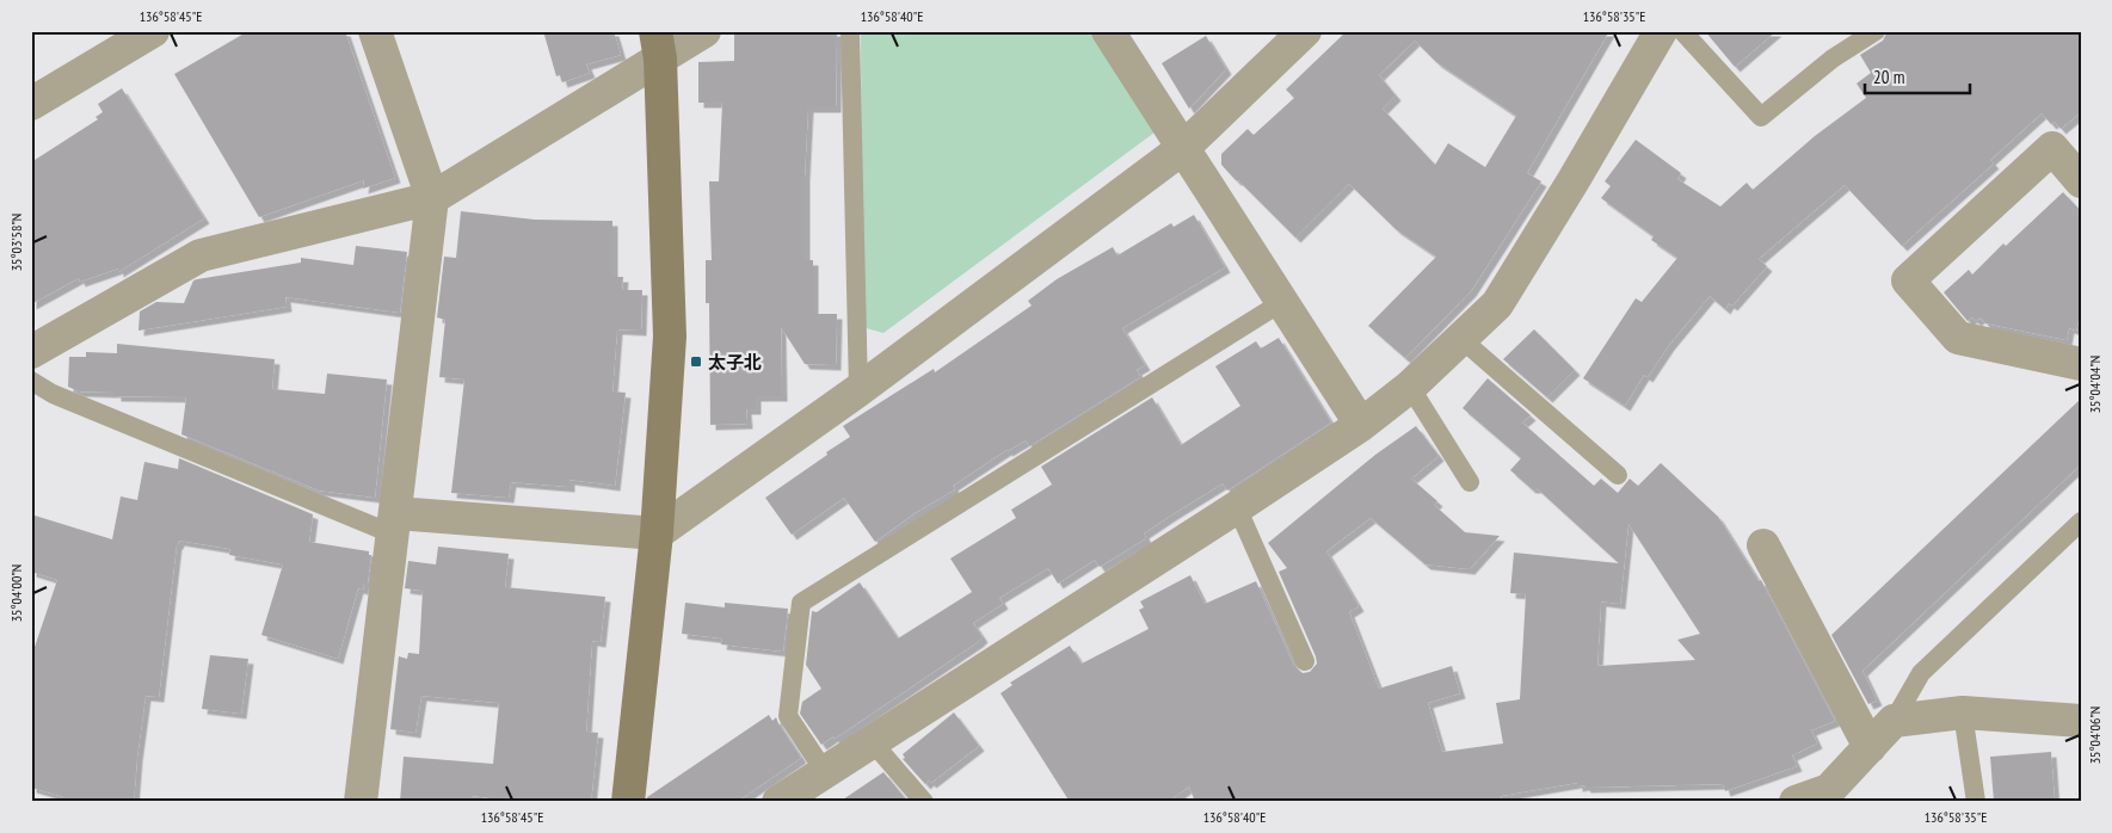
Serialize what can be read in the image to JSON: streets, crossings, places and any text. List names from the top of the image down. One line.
{"places":{"transit":["太子北"]},"scale_bar":"20 m","coordinates":["136°58'45\"E","136°58'40\"E","136°58'35\"E","35°03'58\"N","35°04'04\"N","35°04'00\"N","35°04'06\"N"]}
